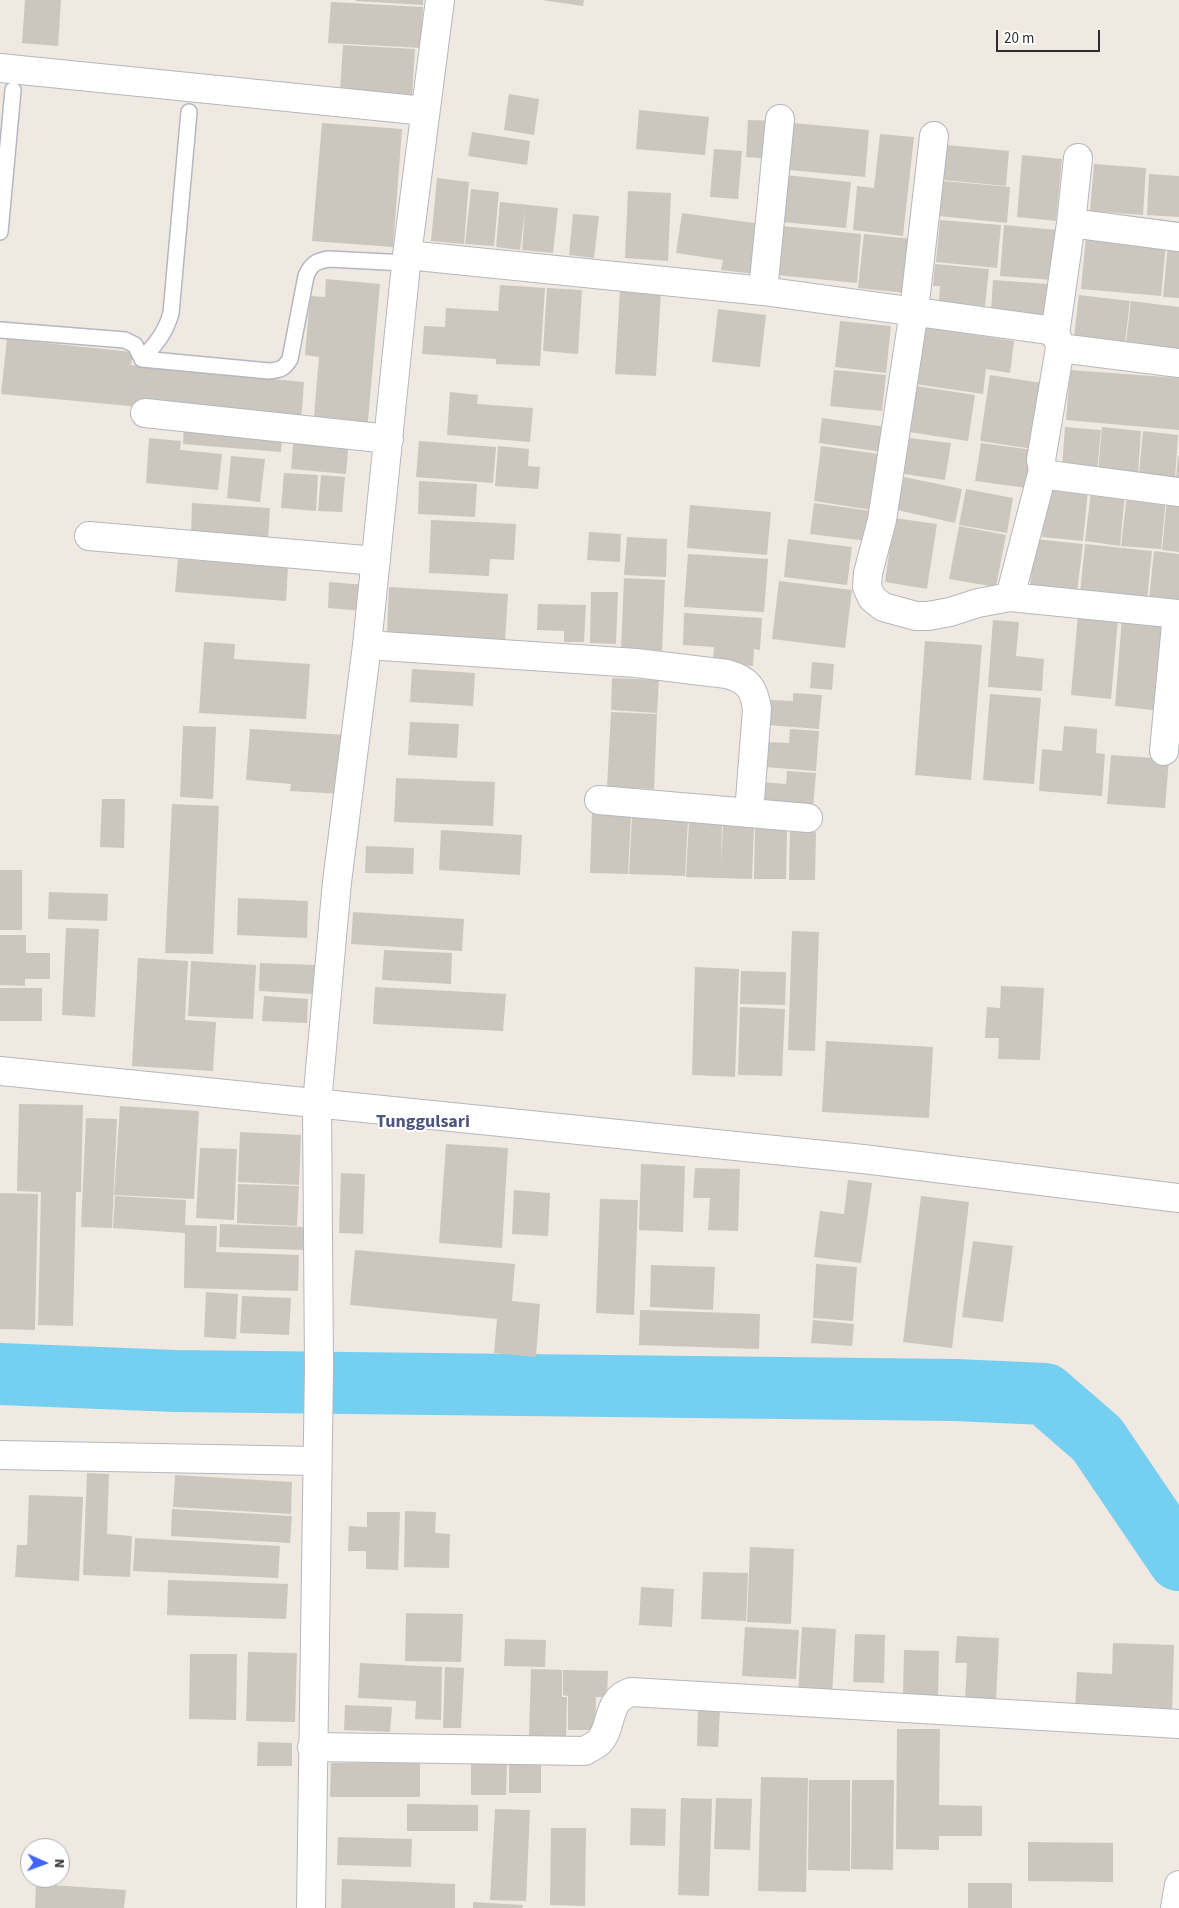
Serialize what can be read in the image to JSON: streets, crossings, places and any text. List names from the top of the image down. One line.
{"districts":["Tunggulsari"],"scale_bar":"20 m","north":"right"}
